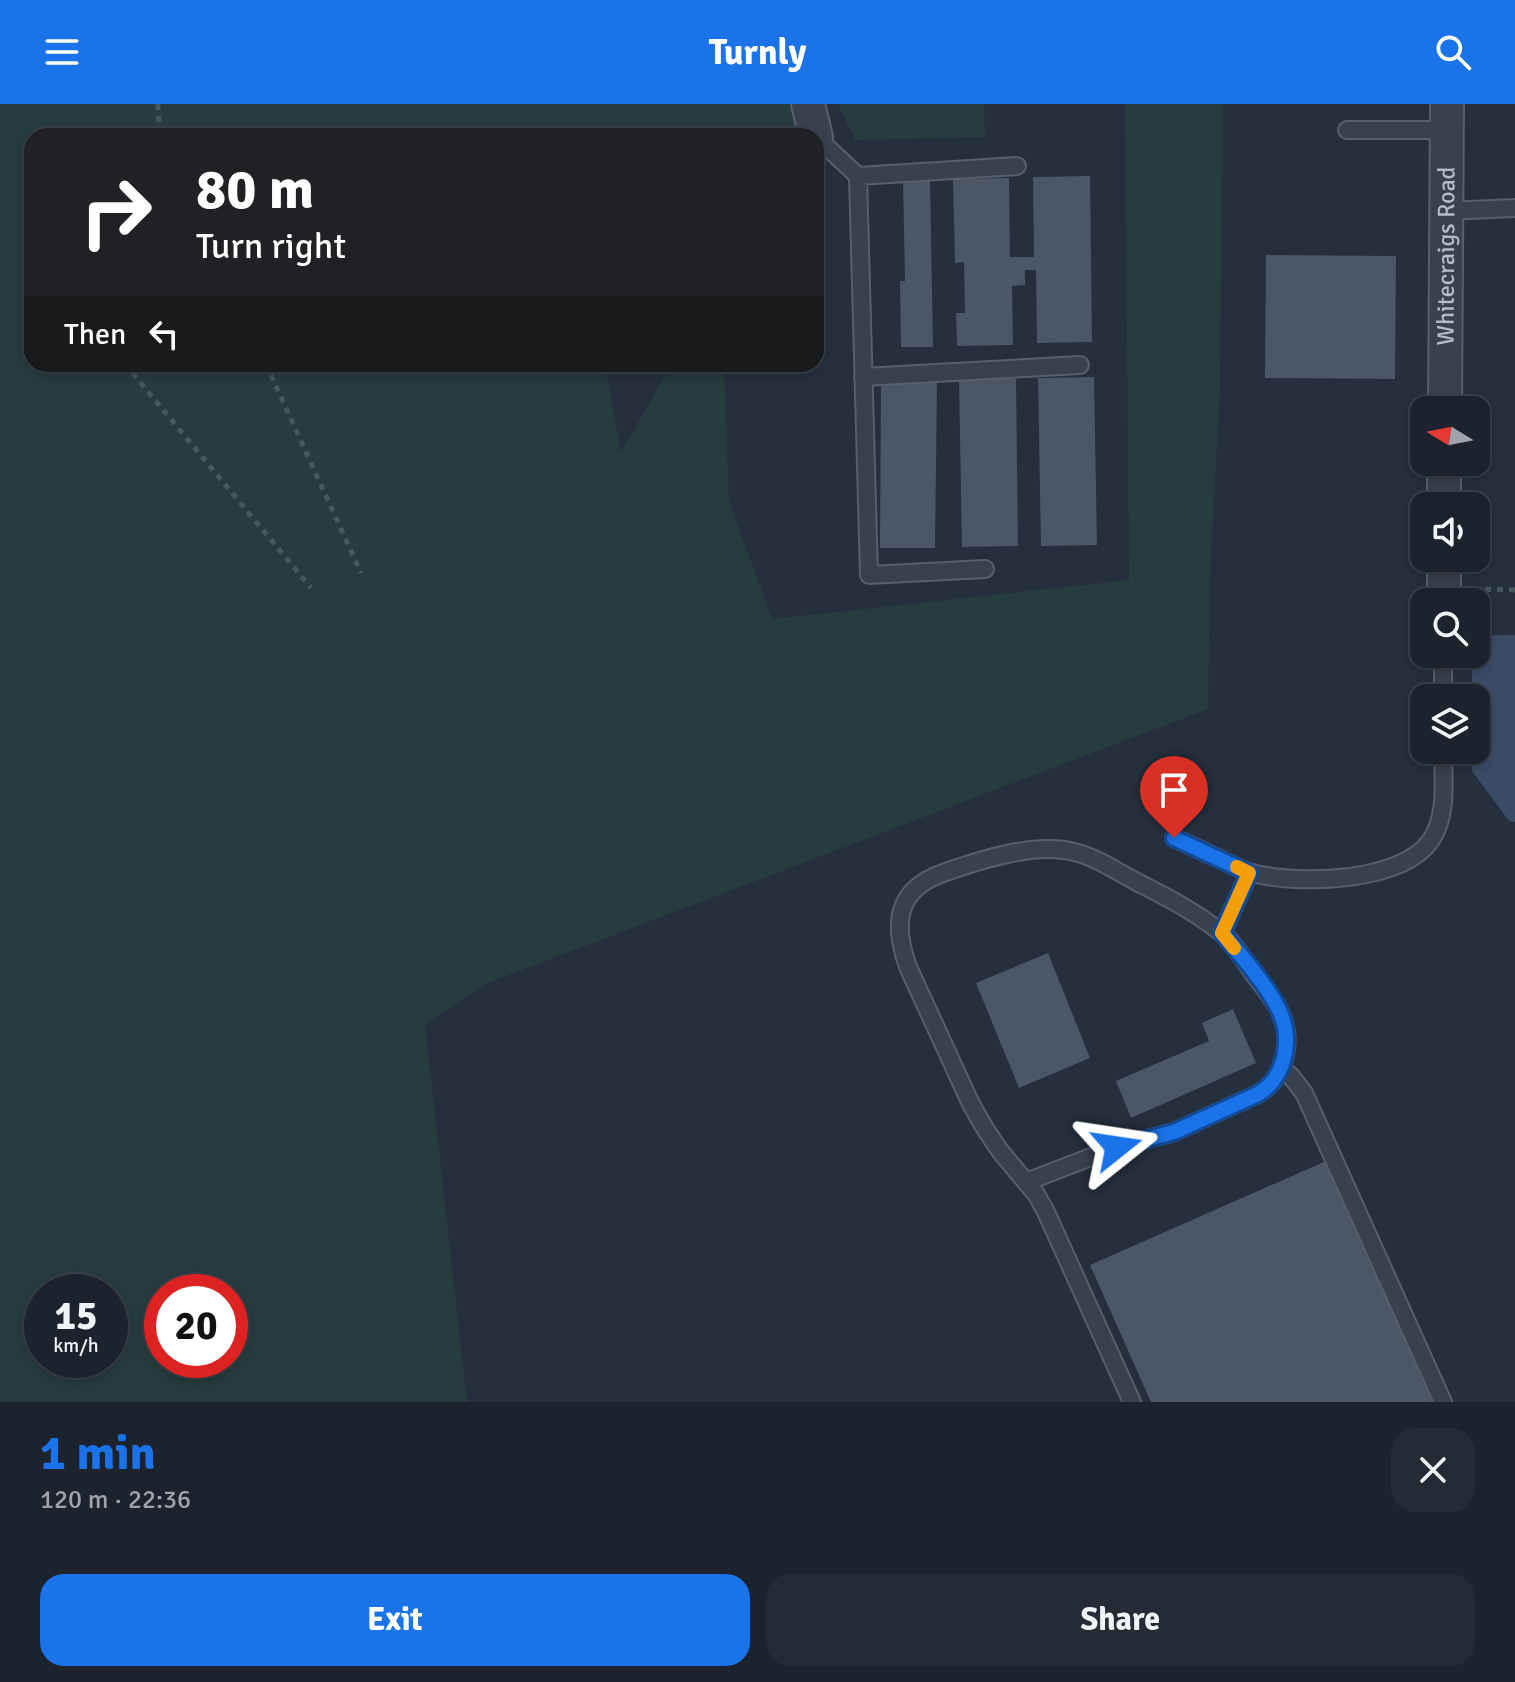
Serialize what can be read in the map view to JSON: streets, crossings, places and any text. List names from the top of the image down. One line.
{"streets":{"street":["Whitecraigs Road"]},"north":"left","page":{"header":"Turnly","turn":["80 m","Turn right"],"then":"Then","speed":"15 km/h","limit":"20","heading":["1 min","120 m · 22:36"],"buttons":["Exit","Share"]}}
